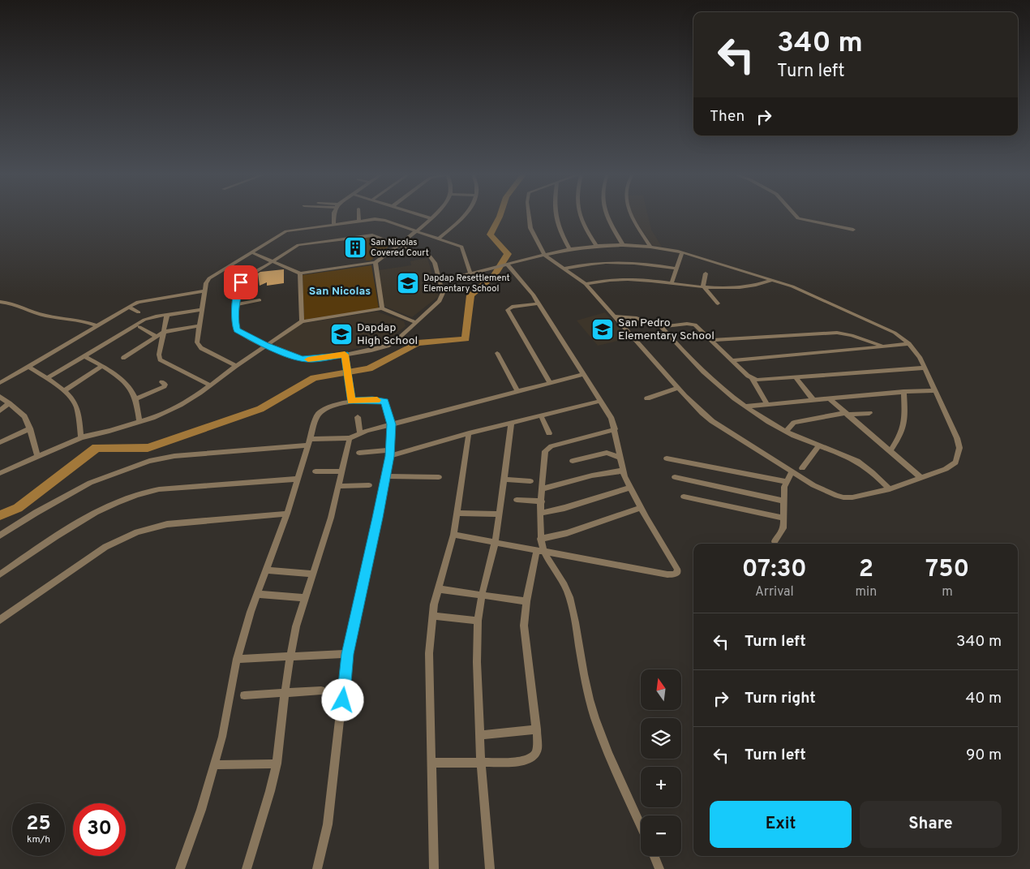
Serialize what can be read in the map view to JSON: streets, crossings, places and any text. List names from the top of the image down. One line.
{"districts":["San Nicolas"],"places":{"building":["San Nicolas Covered Court"],"school or university":["Dapdap Resettlement Elementary School","San Pedro Elementary School","Dapdap High School"]},"north":"top","page":{"turn":["340 m","Turn left"],"then":"Then","eta":["07:30","Arrival","2","min","750","m"],"list":[{"name":"Turn left","value":"340 m"},{"name":"Turn right","value":"40 m"},{"name":"Turn left","value":"90 m"}],"map_buttons":["+","−"],"buttons":["Exit","Share"],"speed":"25 km/h","limit":"30"}}
